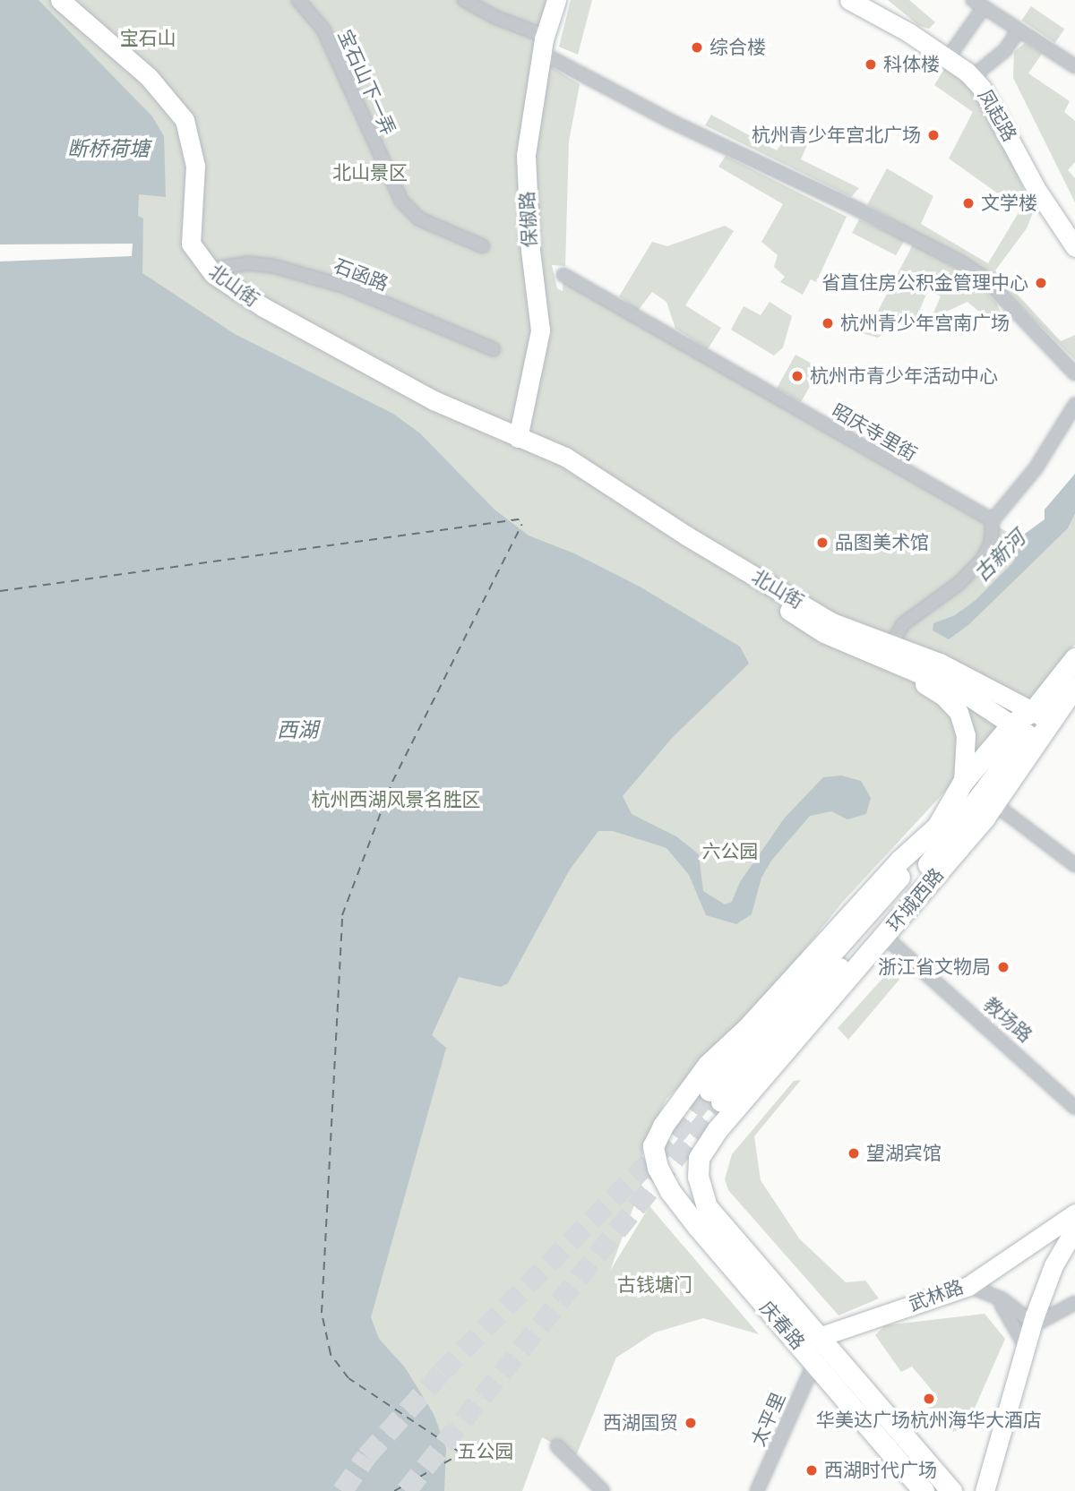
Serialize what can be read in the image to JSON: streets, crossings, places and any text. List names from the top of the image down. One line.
{"streets":{"main road":["凤起路","保俶路","北山街","环城西路","武林路","庆春路"],"street":["宝石山下一弄","石函路","昭庆寺里街","教场路","太平里"]},"crossings":[["保俶路","北山街"],["石函路","北山街"],["北山街","环城西路"],["环城西路","教场路"],["环城西路","庆春路"],["武林路","庆春路"],["庆春路","太平里"]],"water":["断桥荷塘","古新河","西湖"],"parks":["宝石山","北山景区","杭州西湖风景名胜区","六公园","古钱塘门","五公园"],"places":["综合楼","科体楼","杭州青少年宫北广场","文学楼","省直住房公积金管理中心","杭州青少年宫南广场","杭州市青少年活动中心","品图美术馆","浙江省文物局","望湖宾馆","华美达广场杭州海华大酒店","西湖国贸","西湖时代广场"]}
